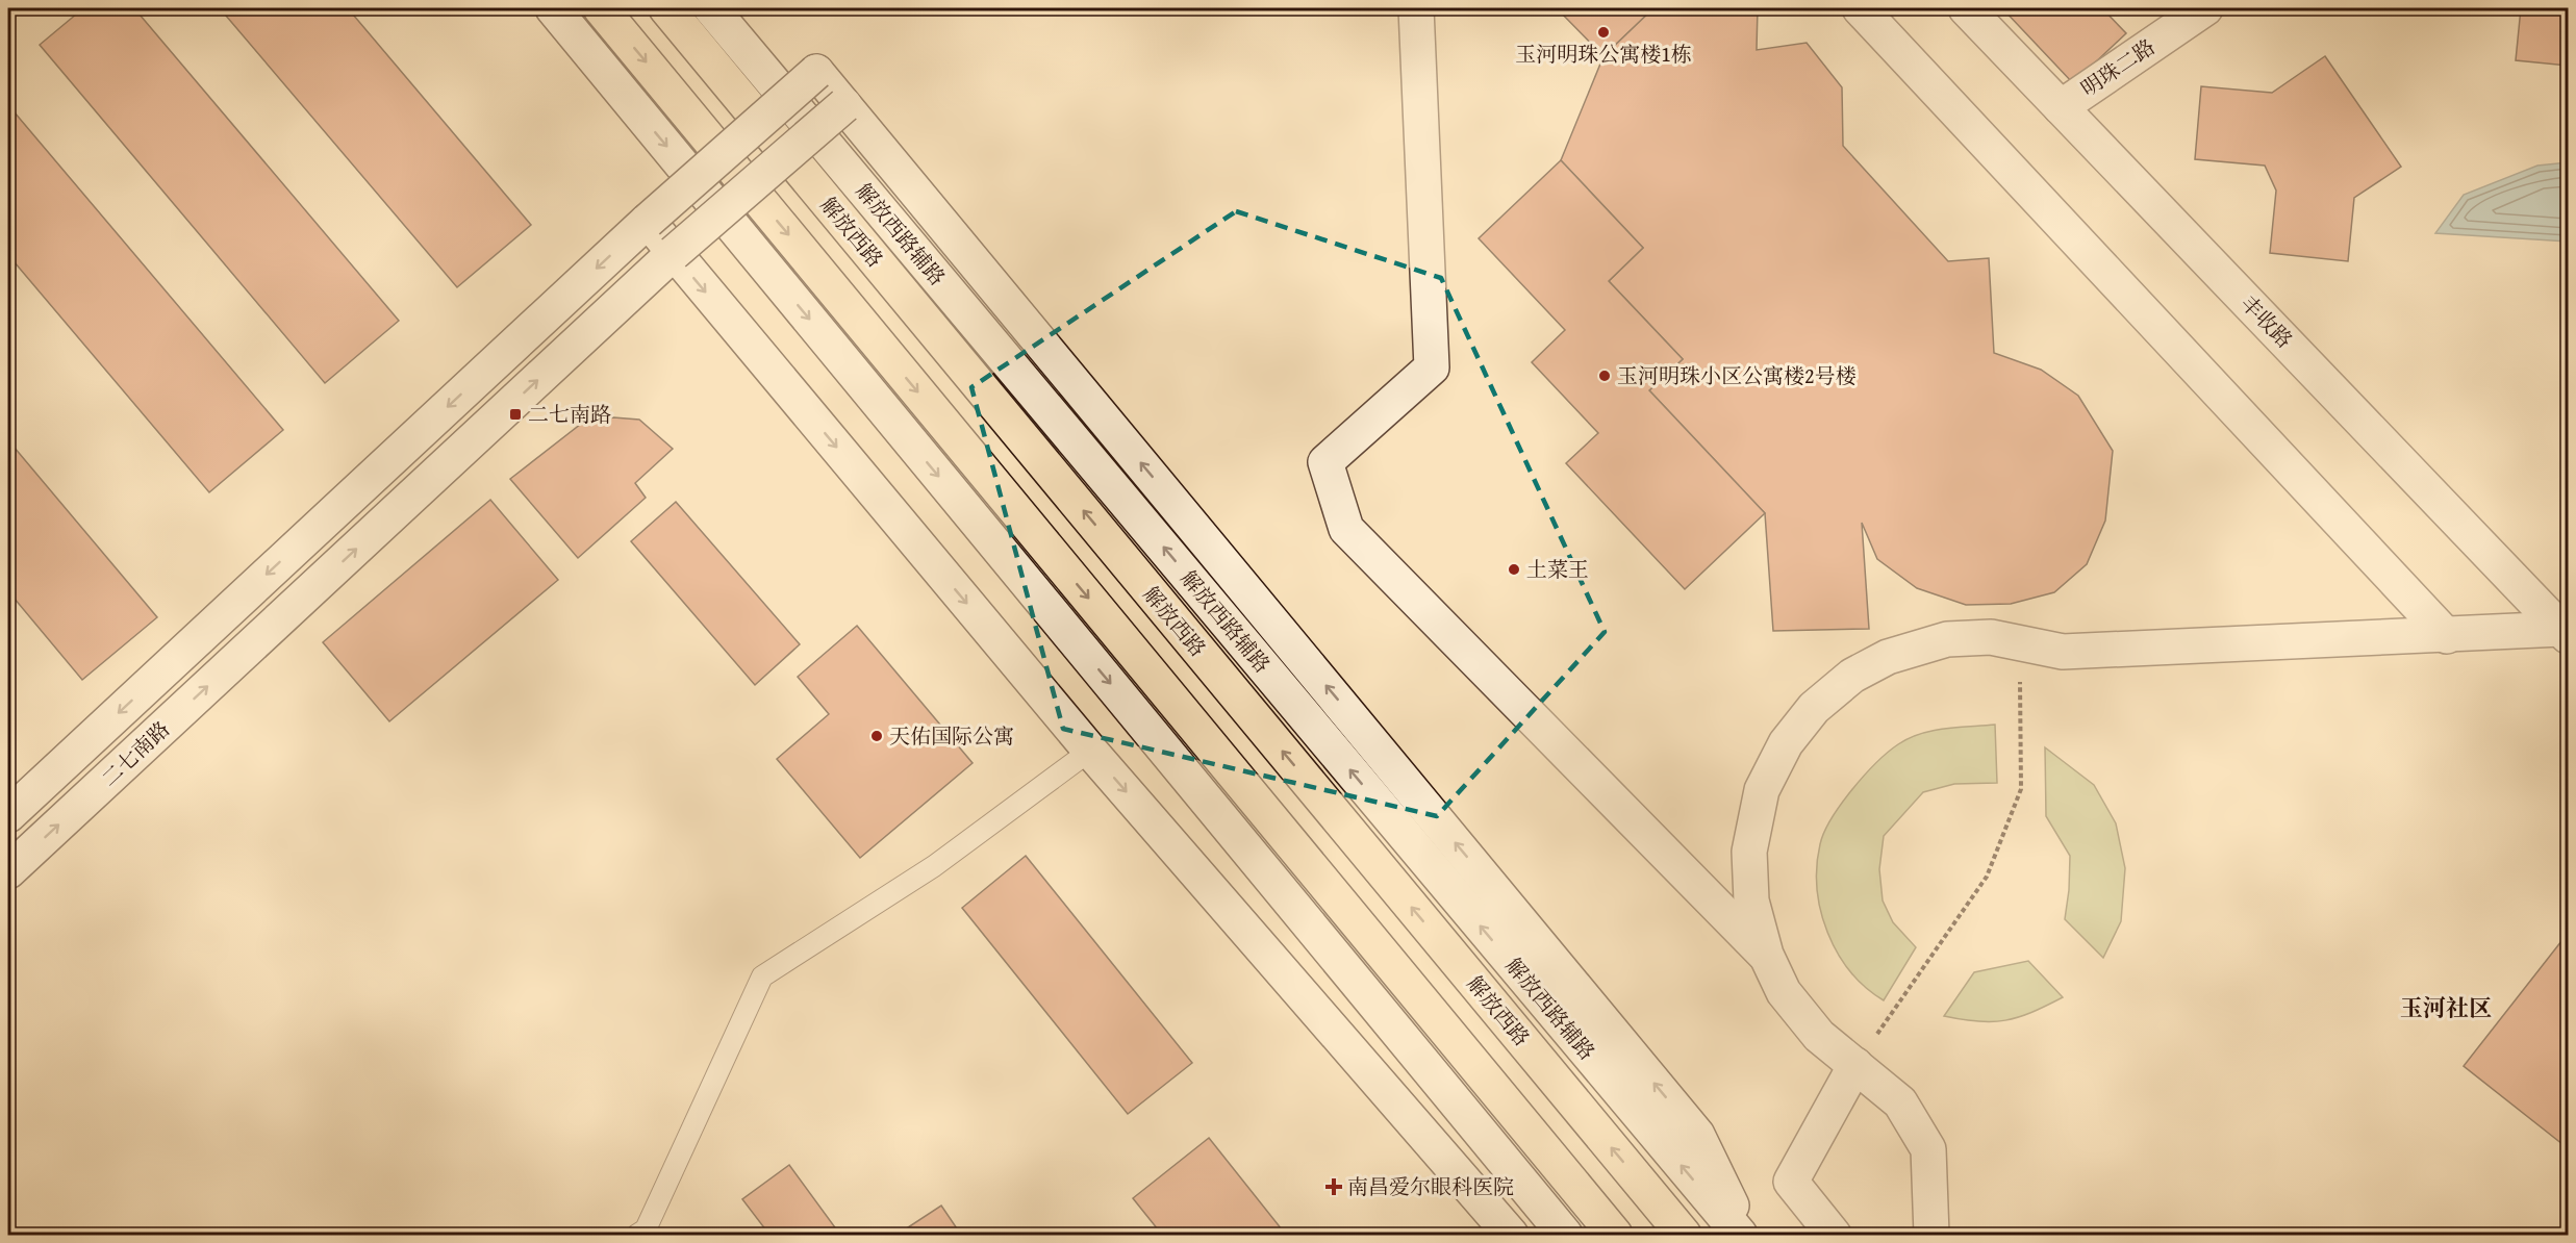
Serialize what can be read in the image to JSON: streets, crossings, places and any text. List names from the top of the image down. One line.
{"streets":{"main road":["解放西路"],"street":["明珠二路","解放西路辅路","丰收路","二七南路"]},"crossings":[["明珠二路","丰收路"],["解放西路辅路","二七南路"]],"districts":["玉河社区"],"places":{"other":["玉河明珠公寓楼1栋","玉河明珠小区公寓楼2号楼","土菜王","天佑国际公寓"],"transit":["二七南路"],"health":["南昌爱尔眼科医院"]}}
